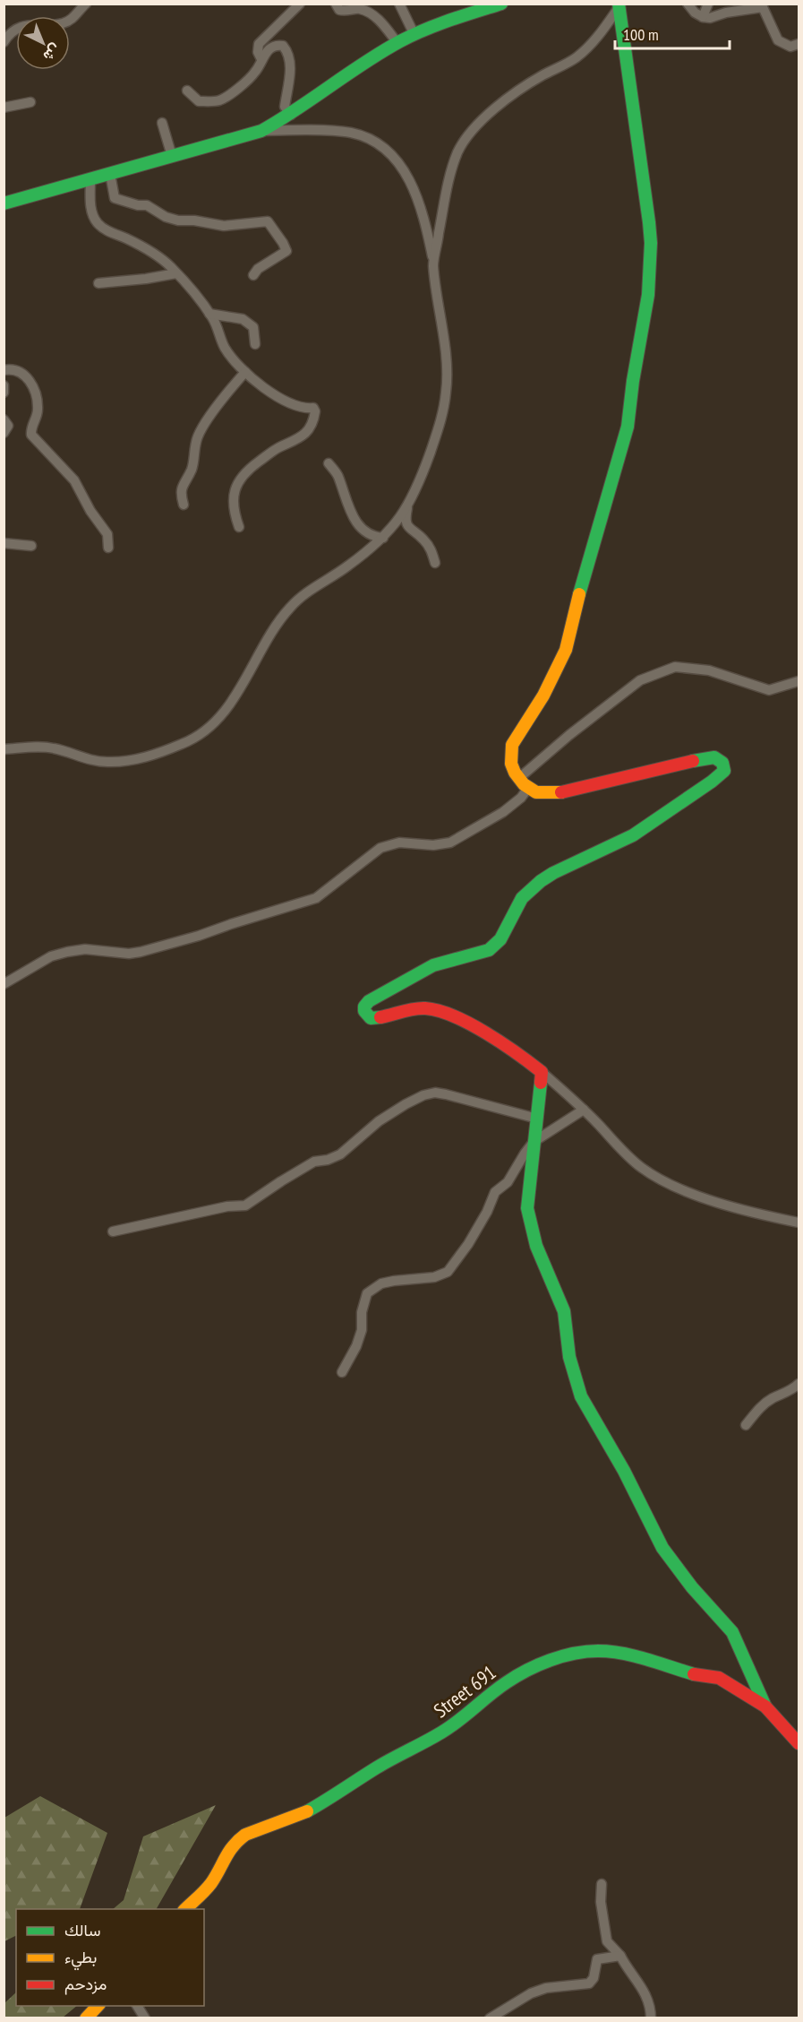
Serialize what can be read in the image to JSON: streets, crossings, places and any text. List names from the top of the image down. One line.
{"streets":{"street":["Street 691"]},"legend":["سالك","بطيء","مزدحم"],"scale_bar":"100 m","north":"bottom right"}
